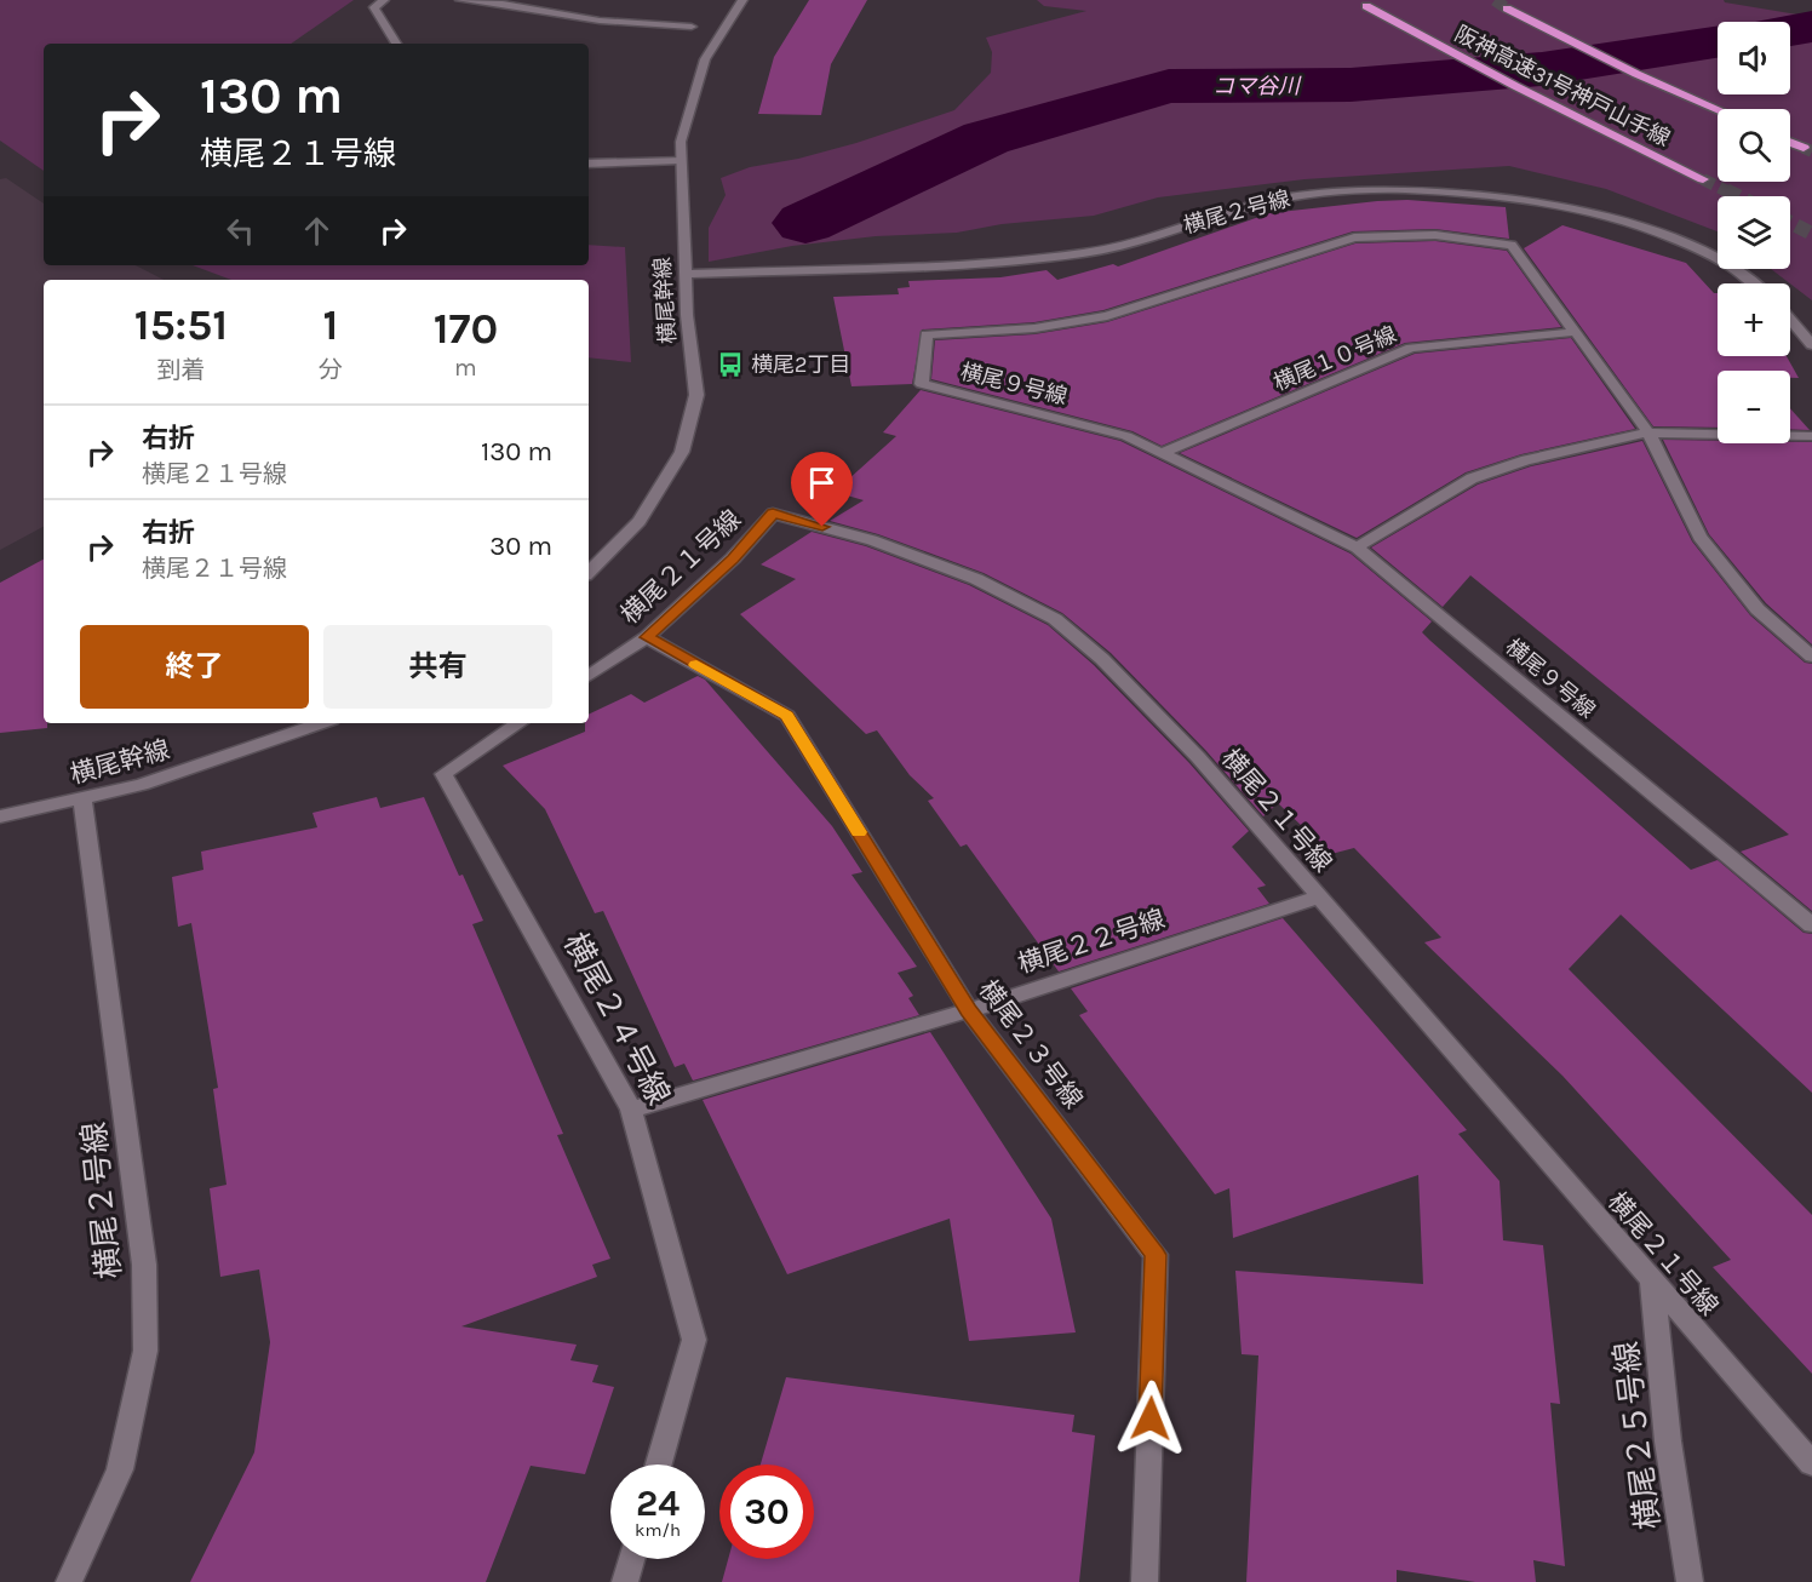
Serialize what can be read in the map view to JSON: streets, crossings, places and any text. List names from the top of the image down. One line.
{"streets":{"highway":["阪神高速31号神戸山手線"],"street":["横尾２号線","横尾幹線","横尾１０号線","横尾９号線","横尾２１号線","横尾２２号線","横尾２４号線","横尾２３号線","横尾２５号線"]},"crossings":[["横尾２号線","横尾幹線"],["横尾１０号線","横尾９号線"],["横尾２１号線","横尾２２号線"],["横尾２１号線","横尾２３号線"],["横尾２１号線","横尾２５号線"],["横尾２２号線","横尾２４号線"],["横尾２２号線","横尾２３号線"]],"water":["コマ谷川"],"places":{"bus stop":["横尾2丁目"]},"page":{"map_buttons":["+","−"],"turn":["130 m","横尾２１号線"],"eta":["15:51","到着","1","分","170","m"],"list":[{"name":"右折","note":"横尾２１号線","value":"130 m"},{"name":"右折","note":"横尾２１号線","value":"30 m"}],"buttons":["終了","共有"],"speed":"24 km/h","limit":"30"}}
